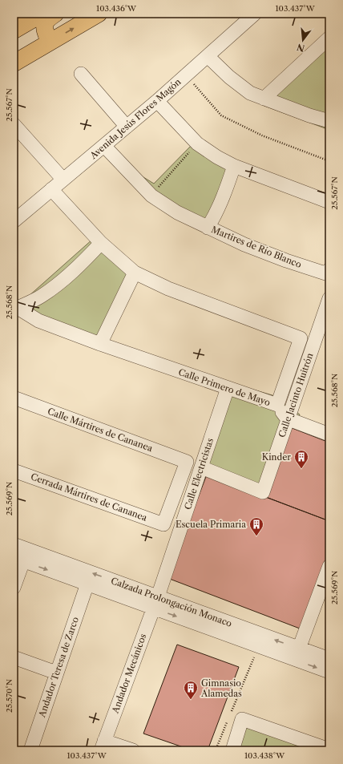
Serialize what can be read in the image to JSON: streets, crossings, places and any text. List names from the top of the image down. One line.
{"streets":{"street":["Avenida Jesús Flores Magón","Martires de Río Blanco","Calle Primero de Mayo","Calle Jacinto Huitrón","Calle Mártires de Cananea","Calle Electricistas","Cerrada Mártires de Cananea","Calzada Prolongación Monaco","Andador Teresa de Zarco","Andador Mecánicos"]},"crossings":[["Avenida Jesús Flores Magón","Calle Primero de Mayo"],["Calle Primero de Mayo","Calle Electricistas"],["Calle Jacinto Huitrón","Calle Electricistas"],["Calle Mártires de Cananea","Cerrada Mártires de Cananea"],["Calle Electricistas","Calzada Prolongación Monaco"],["Calle Electricistas","Andador Mecánicos"],["Calzada Prolongación Monaco","Andador Teresa de Zarco"],["Calzada Prolongación Monaco","Andador Mecánicos"]],"places":{"building":["Kinder","Escuela Primaria","Gimnasio Alamedas"]},"north":"bottom","coordinates":["103.436°W","103.437°W","25.567°N","25.568°N","25.569°N","25.570°N","103.438°W"]}
